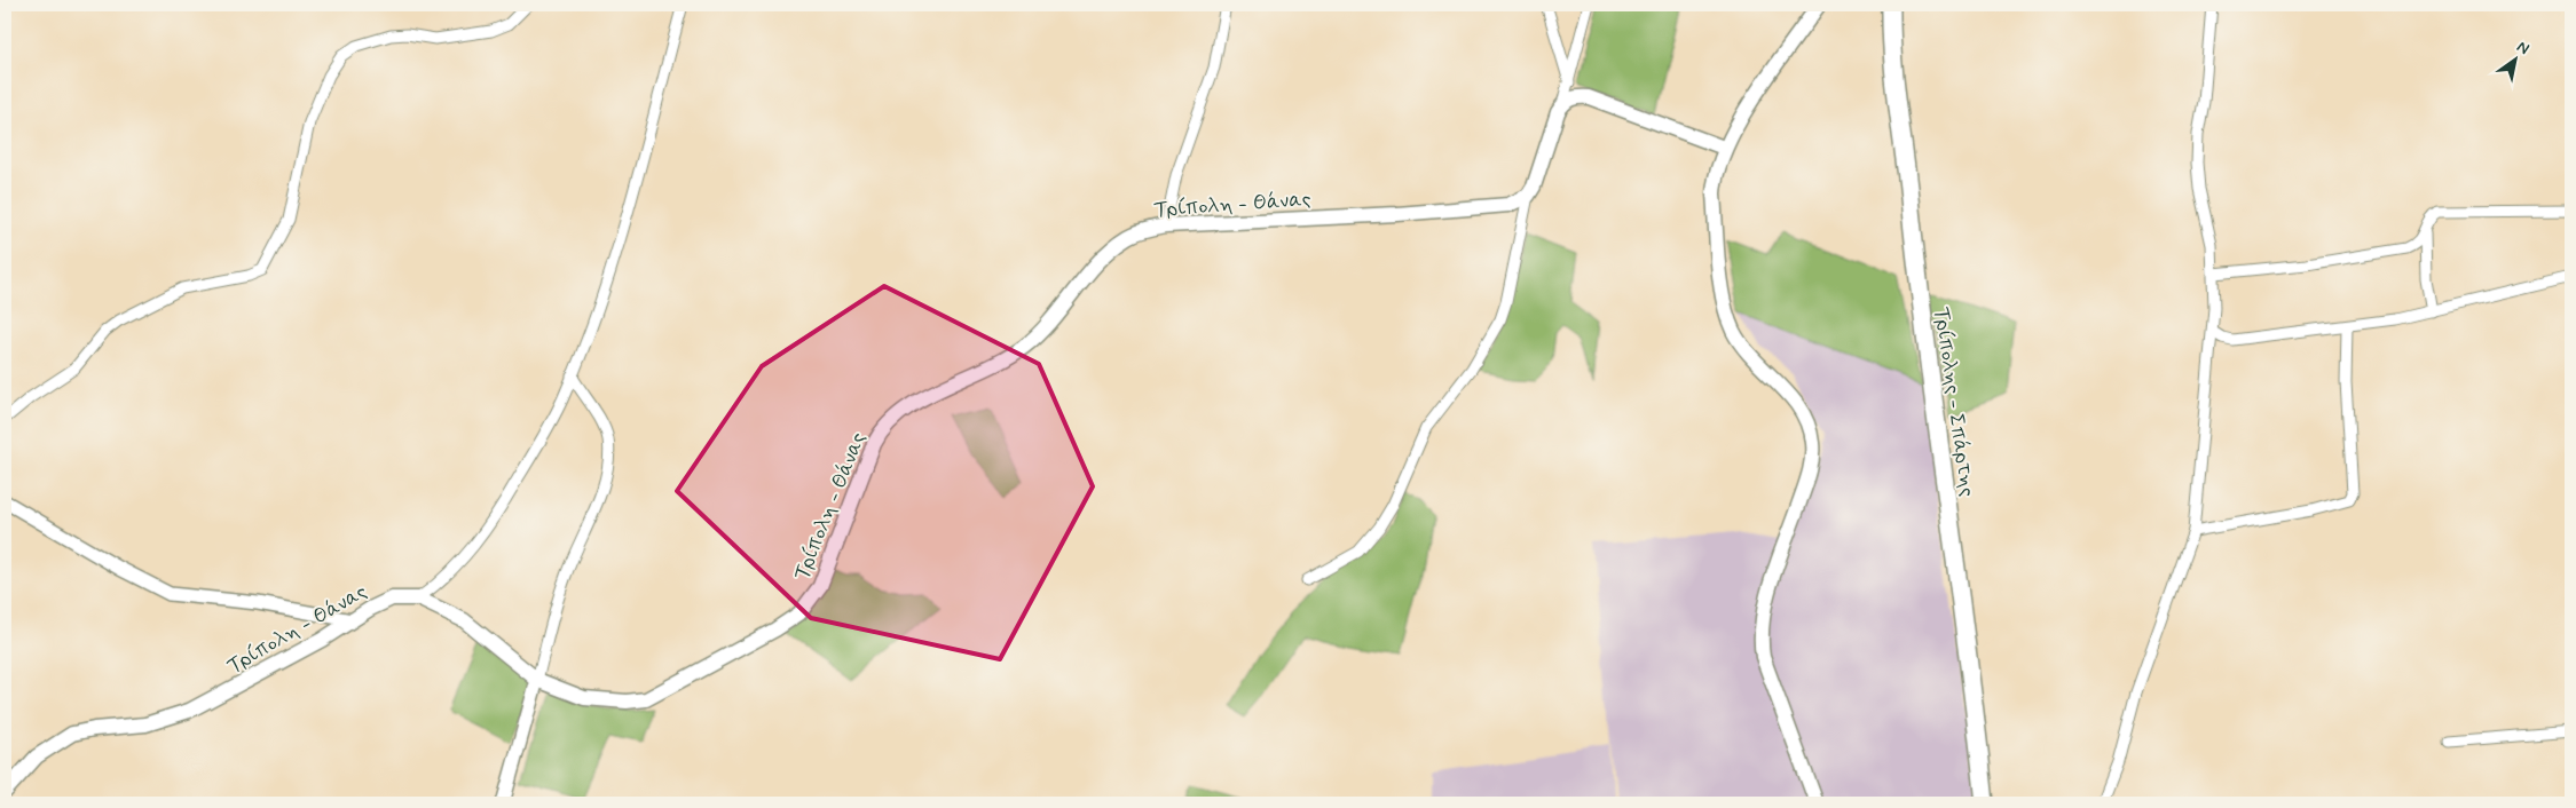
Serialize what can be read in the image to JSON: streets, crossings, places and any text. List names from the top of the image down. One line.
{"streets":{"main road":["Τρίπολη - Θάνας","Τρίπολης - Σπάρτης"]},"north":"top right"}
